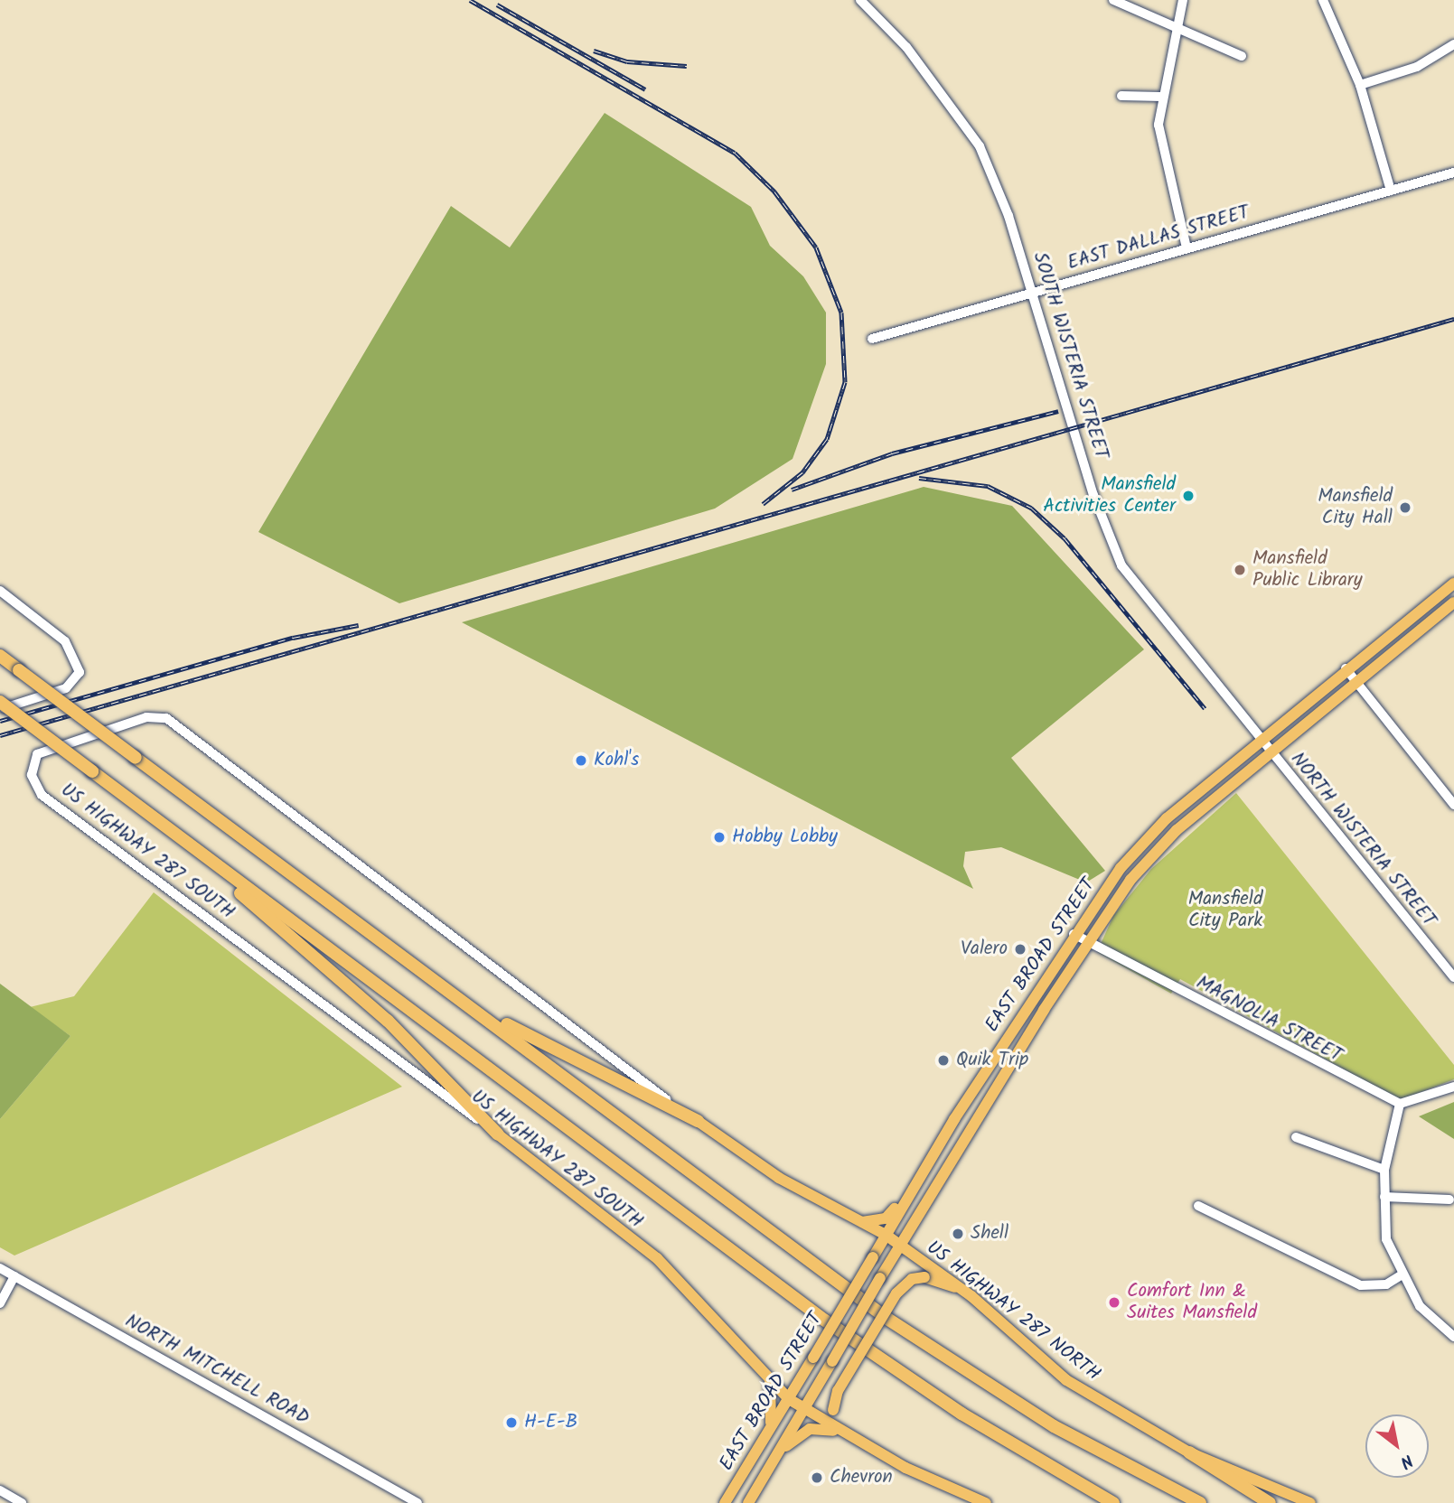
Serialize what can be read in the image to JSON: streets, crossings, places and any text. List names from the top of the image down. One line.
{"streets":{"main road":["US HIGHWAY 287 SOUTH","EAST BROAD STREET","US HIGHWAY 287 NORTH"],"street":["EAST DALLAS STREET","SOUTH WISTERIA STREET","NORTH WISTERIA STREET","MAGNOLIA STREET","NORTH MITCHELL ROAD"]},"crossings":[["EAST DALLAS STREET","SOUTH WISTERIA STREET"],["SOUTH WISTERIA STREET","NORTH WISTERIA STREET"],["SOUTH WISTERIA STREET","EAST BROAD STREET"],["NORTH WISTERIA STREET","EAST BROAD STREET"],["US HIGHWAY 287 SOUTH","EAST BROAD STREET"],["US HIGHWAY 287 SOUTH","US HIGHWAY 287 NORTH"],["EAST BROAD STREET","MAGNOLIA STREET"],["EAST BROAD STREET","US HIGHWAY 287 NORTH"]],"parks":["Mansfield City Park"],"places":["Mansfield Activities Center","Mansfield City Hall","Mansfield Public Library","Kohl's","Hobby Lobby","Valero","Quik Trip","Shell","Comfort Inn & Suites Mansfield","H-E-B","Chevron"],"north":"bottom right"}
